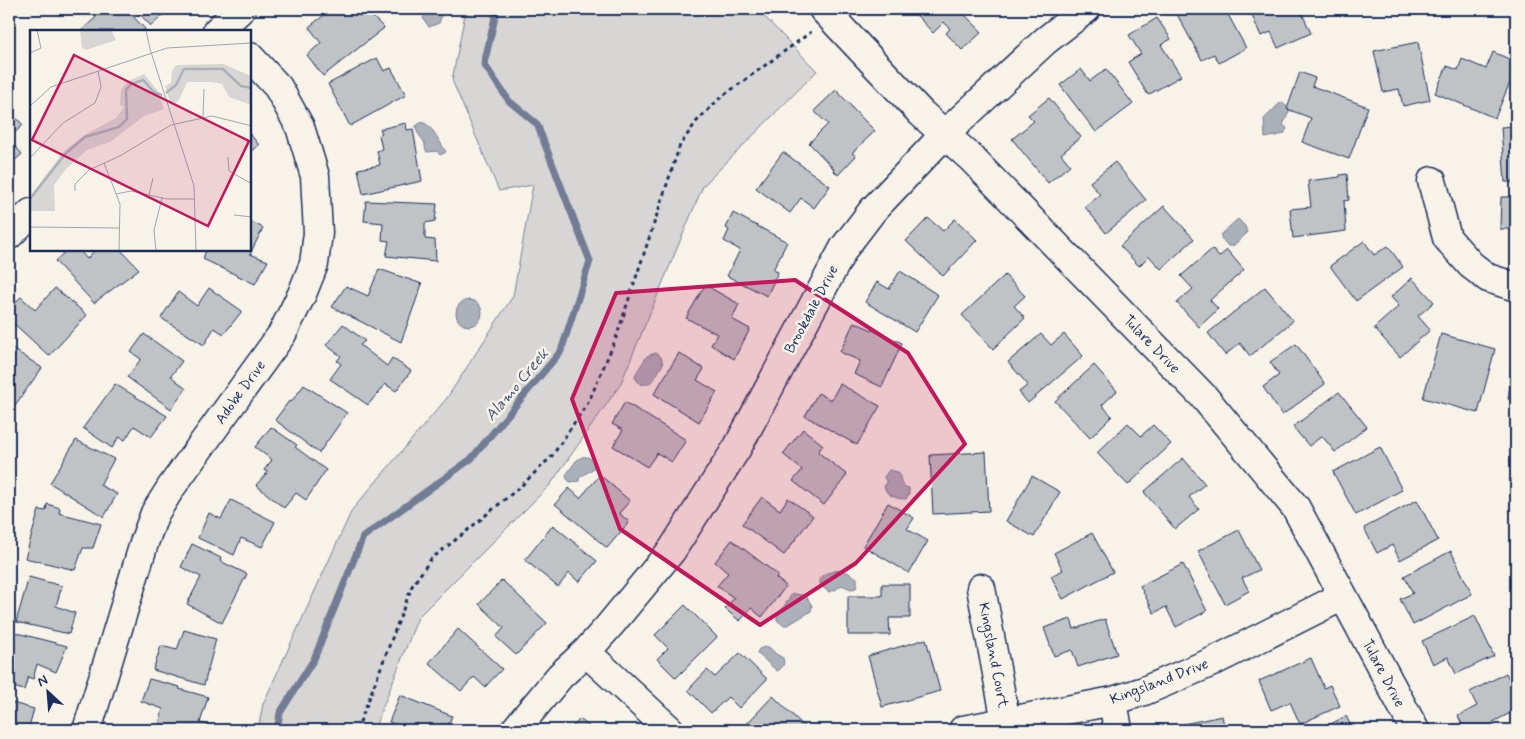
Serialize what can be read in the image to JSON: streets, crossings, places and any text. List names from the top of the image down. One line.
{"streets":{"street":["Brookdale Drive","Tulare Drive","Adobe Drive","Kingsland Court","Kingsland Drive"]},"crossings":[["Brookdale Drive","Tulare Drive"],["Tulare Drive","Kingsland Drive"],["Kingsland Court","Kingsland Drive"]],"water":["Alamo Creek"],"north":"top left"}
